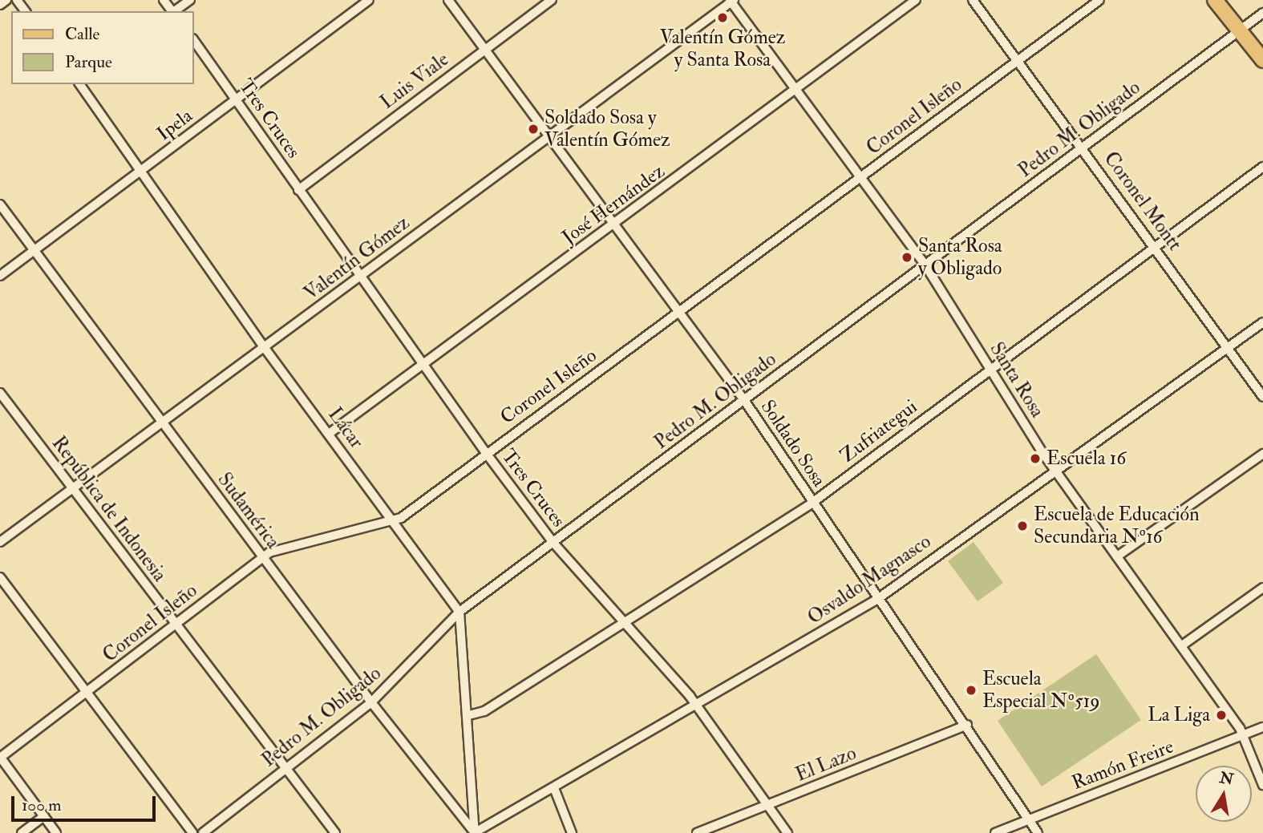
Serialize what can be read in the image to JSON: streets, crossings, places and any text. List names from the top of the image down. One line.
{"streets":{"street":["Luis Viale","Coronel Isleño","Tres Cruces","Ipela","Pedro M. Obligado","Coronel Montt","José Hernández","Valentín Gómez","Santa Rosa","Lácar","Zufriategui","Soldado Sosa","República de Indonesia","Sudamérica","Osvaldo Magnasco","El Lazo","Ramón Freire"]},"crossings":[["Luis Viale","Tres Cruces"],["Luis Viale","Soldado Sosa"],["Coronel Isleño","Tres Cruces"],["Coronel Isleño","Coronel Montt"],["Coronel Isleño","Santa Rosa"],["Coronel Isleño","Lácar"],["Coronel Isleño","Soldado Sosa"],["Coronel Isleño","República de Indonesia"],["Coronel Isleño","Sudamérica"],["Tres Cruces","Ipela"],["Tres Cruces","Pedro M. Obligado"],["Tres Cruces","José Hernández"],["Tres Cruces","Valentín Gómez"],["Tres Cruces","Zufriategui"],["Tres Cruces","Osvaldo Magnasco"],["Tres Cruces","El Lazo"],["Ipela","Lácar"],["Ipela","Sudamérica"],["Pedro M. Obligado","Coronel Montt"],["Pedro M. Obligado","Santa Rosa"],["Pedro M. Obligado","Lácar"],["Pedro M. Obligado","Soldado Sosa"],["Pedro M. Obligado","República de Indonesia"],["Pedro M. Obligado","Sudamérica"],["Coronel Montt","Zufriategui"],["Coronel Montt","Osvaldo Magnasco"],["José Hernández","Santa Rosa"],["José Hernández","Lácar"],["José Hernández","Soldado Sosa"],["Valentín Gómez","Santa Rosa"],["Valentín Gómez","Lácar"],["Valentín Gómez","Soldado Sosa"],["Valentín Gómez","República de Indonesia"],["Valentín Gómez","Sudamérica"],["Santa Rosa","Zufriategui"],["Santa Rosa","Osvaldo Magnasco"],["Santa Rosa","Ramón Freire"],["Zufriategui","Soldado Sosa"],["Soldado Sosa","Osvaldo Magnasco"],["Soldado Sosa","El Lazo"],["Soldado Sosa","Ramón Freire"],["Sudamérica","Osvaldo Magnasco"]],"places":["Valentín Gómez y Santa Rosa","Soldado Sosa y Valentín Gómez","Santa Rosa y Obligado","Escuela 16","Escuela de Educación Secundaria Nº16","Escuela Especial Nº519","La Liga"],"legend":["Calle","Parque"],"scale_bar":"100 m","north":"top"}
